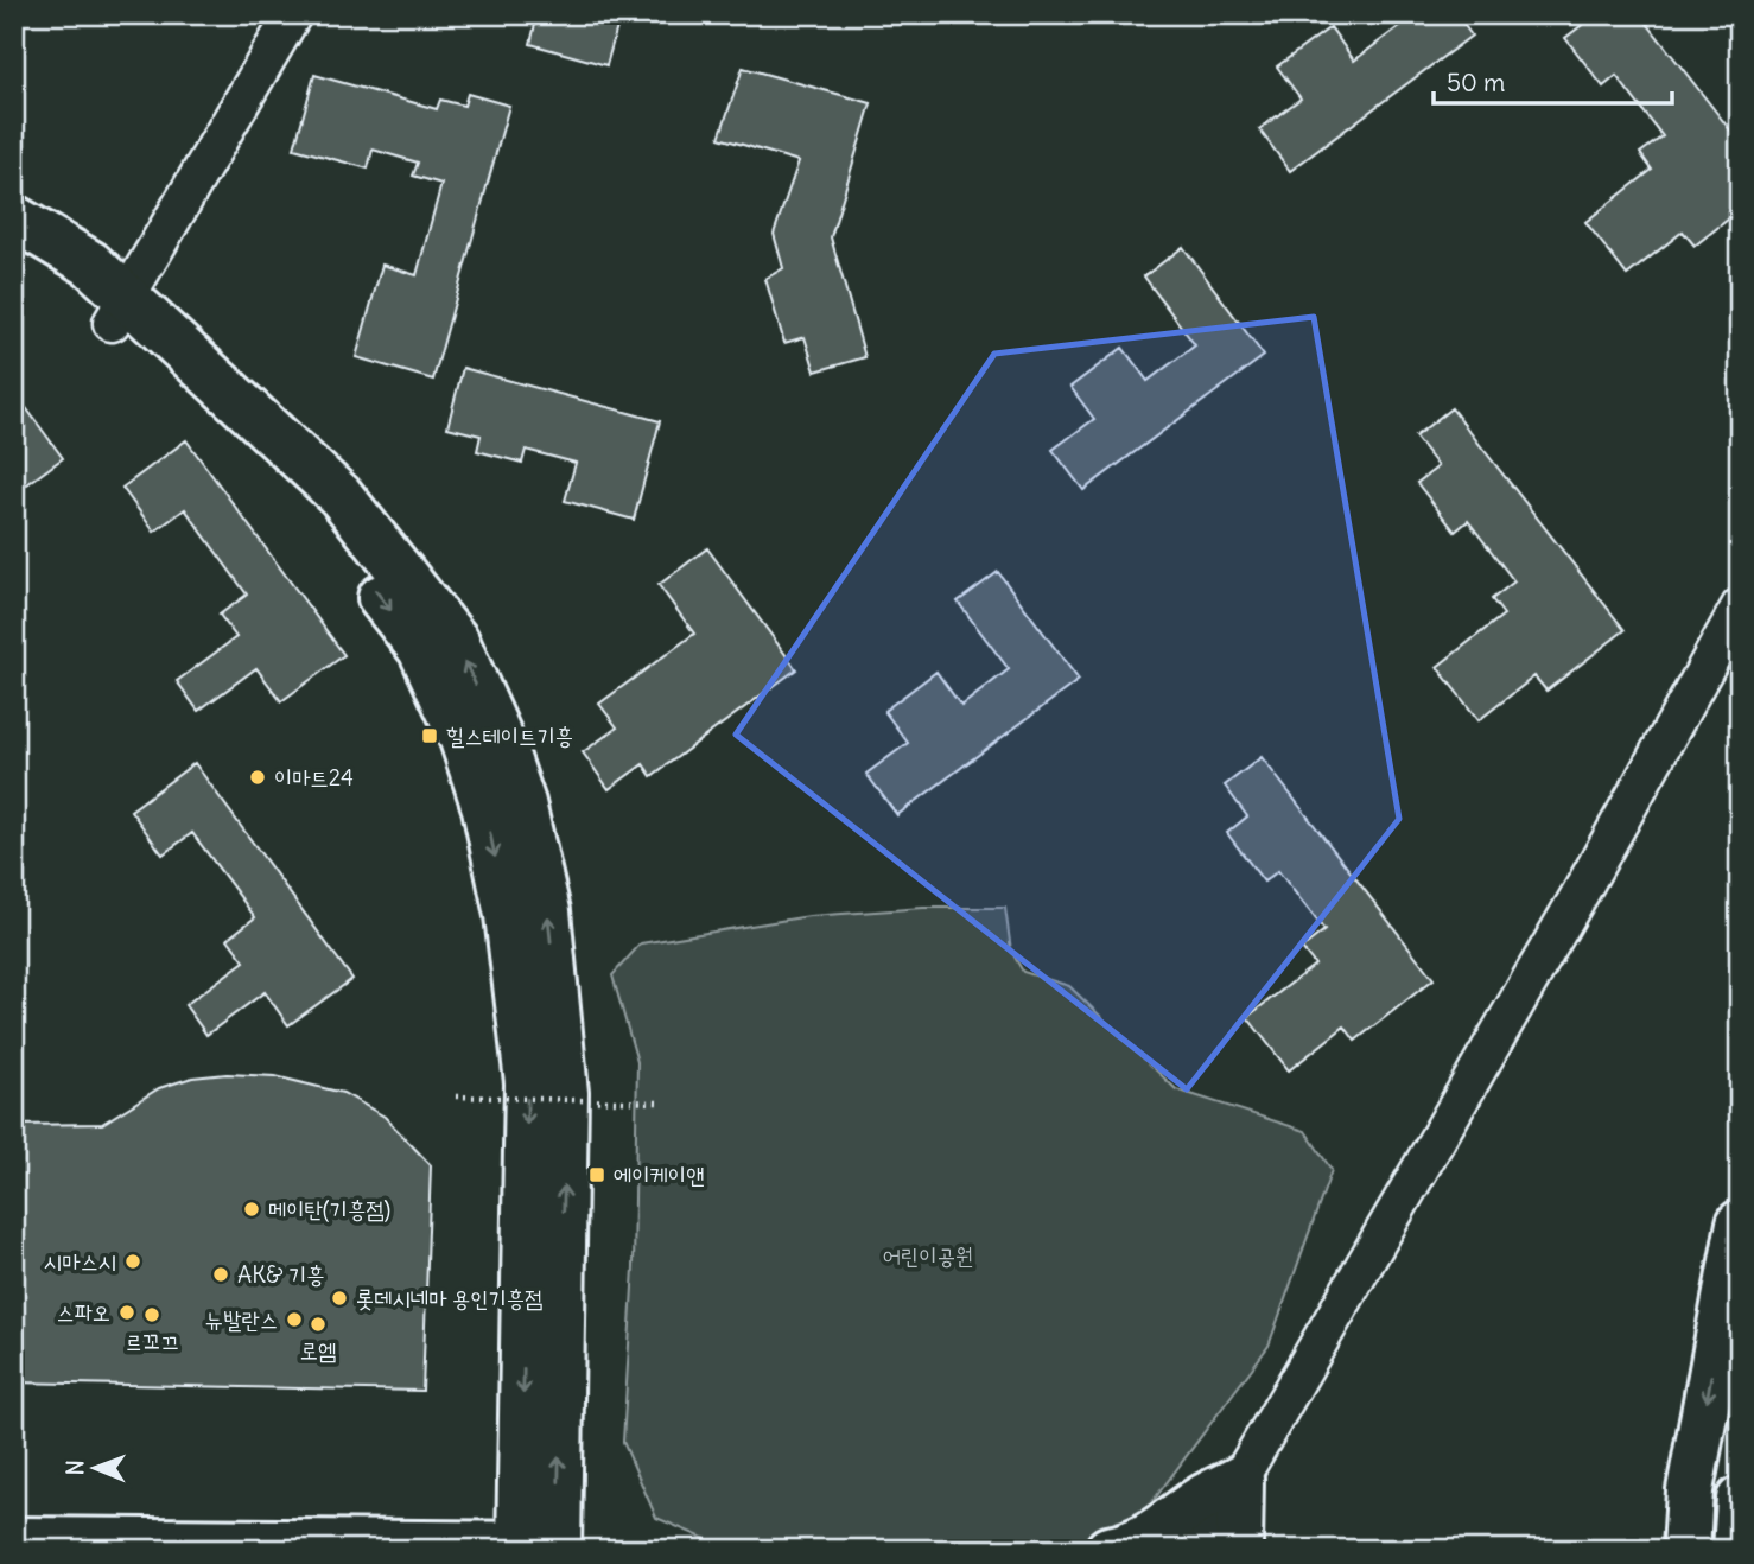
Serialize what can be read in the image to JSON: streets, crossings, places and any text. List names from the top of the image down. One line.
{"parks":["어린이공원"],"places":{"transit":["힐스테이트기흥","에이케이앤"],"other":["이마트24","메이탄(기흥점)","시마스시","AK& 기흥","롯데시네마 용인기흥점","스파오","르꼬끄","뉴발란스","로엠"]},"scale_bar":"50 m","north":"left"}
